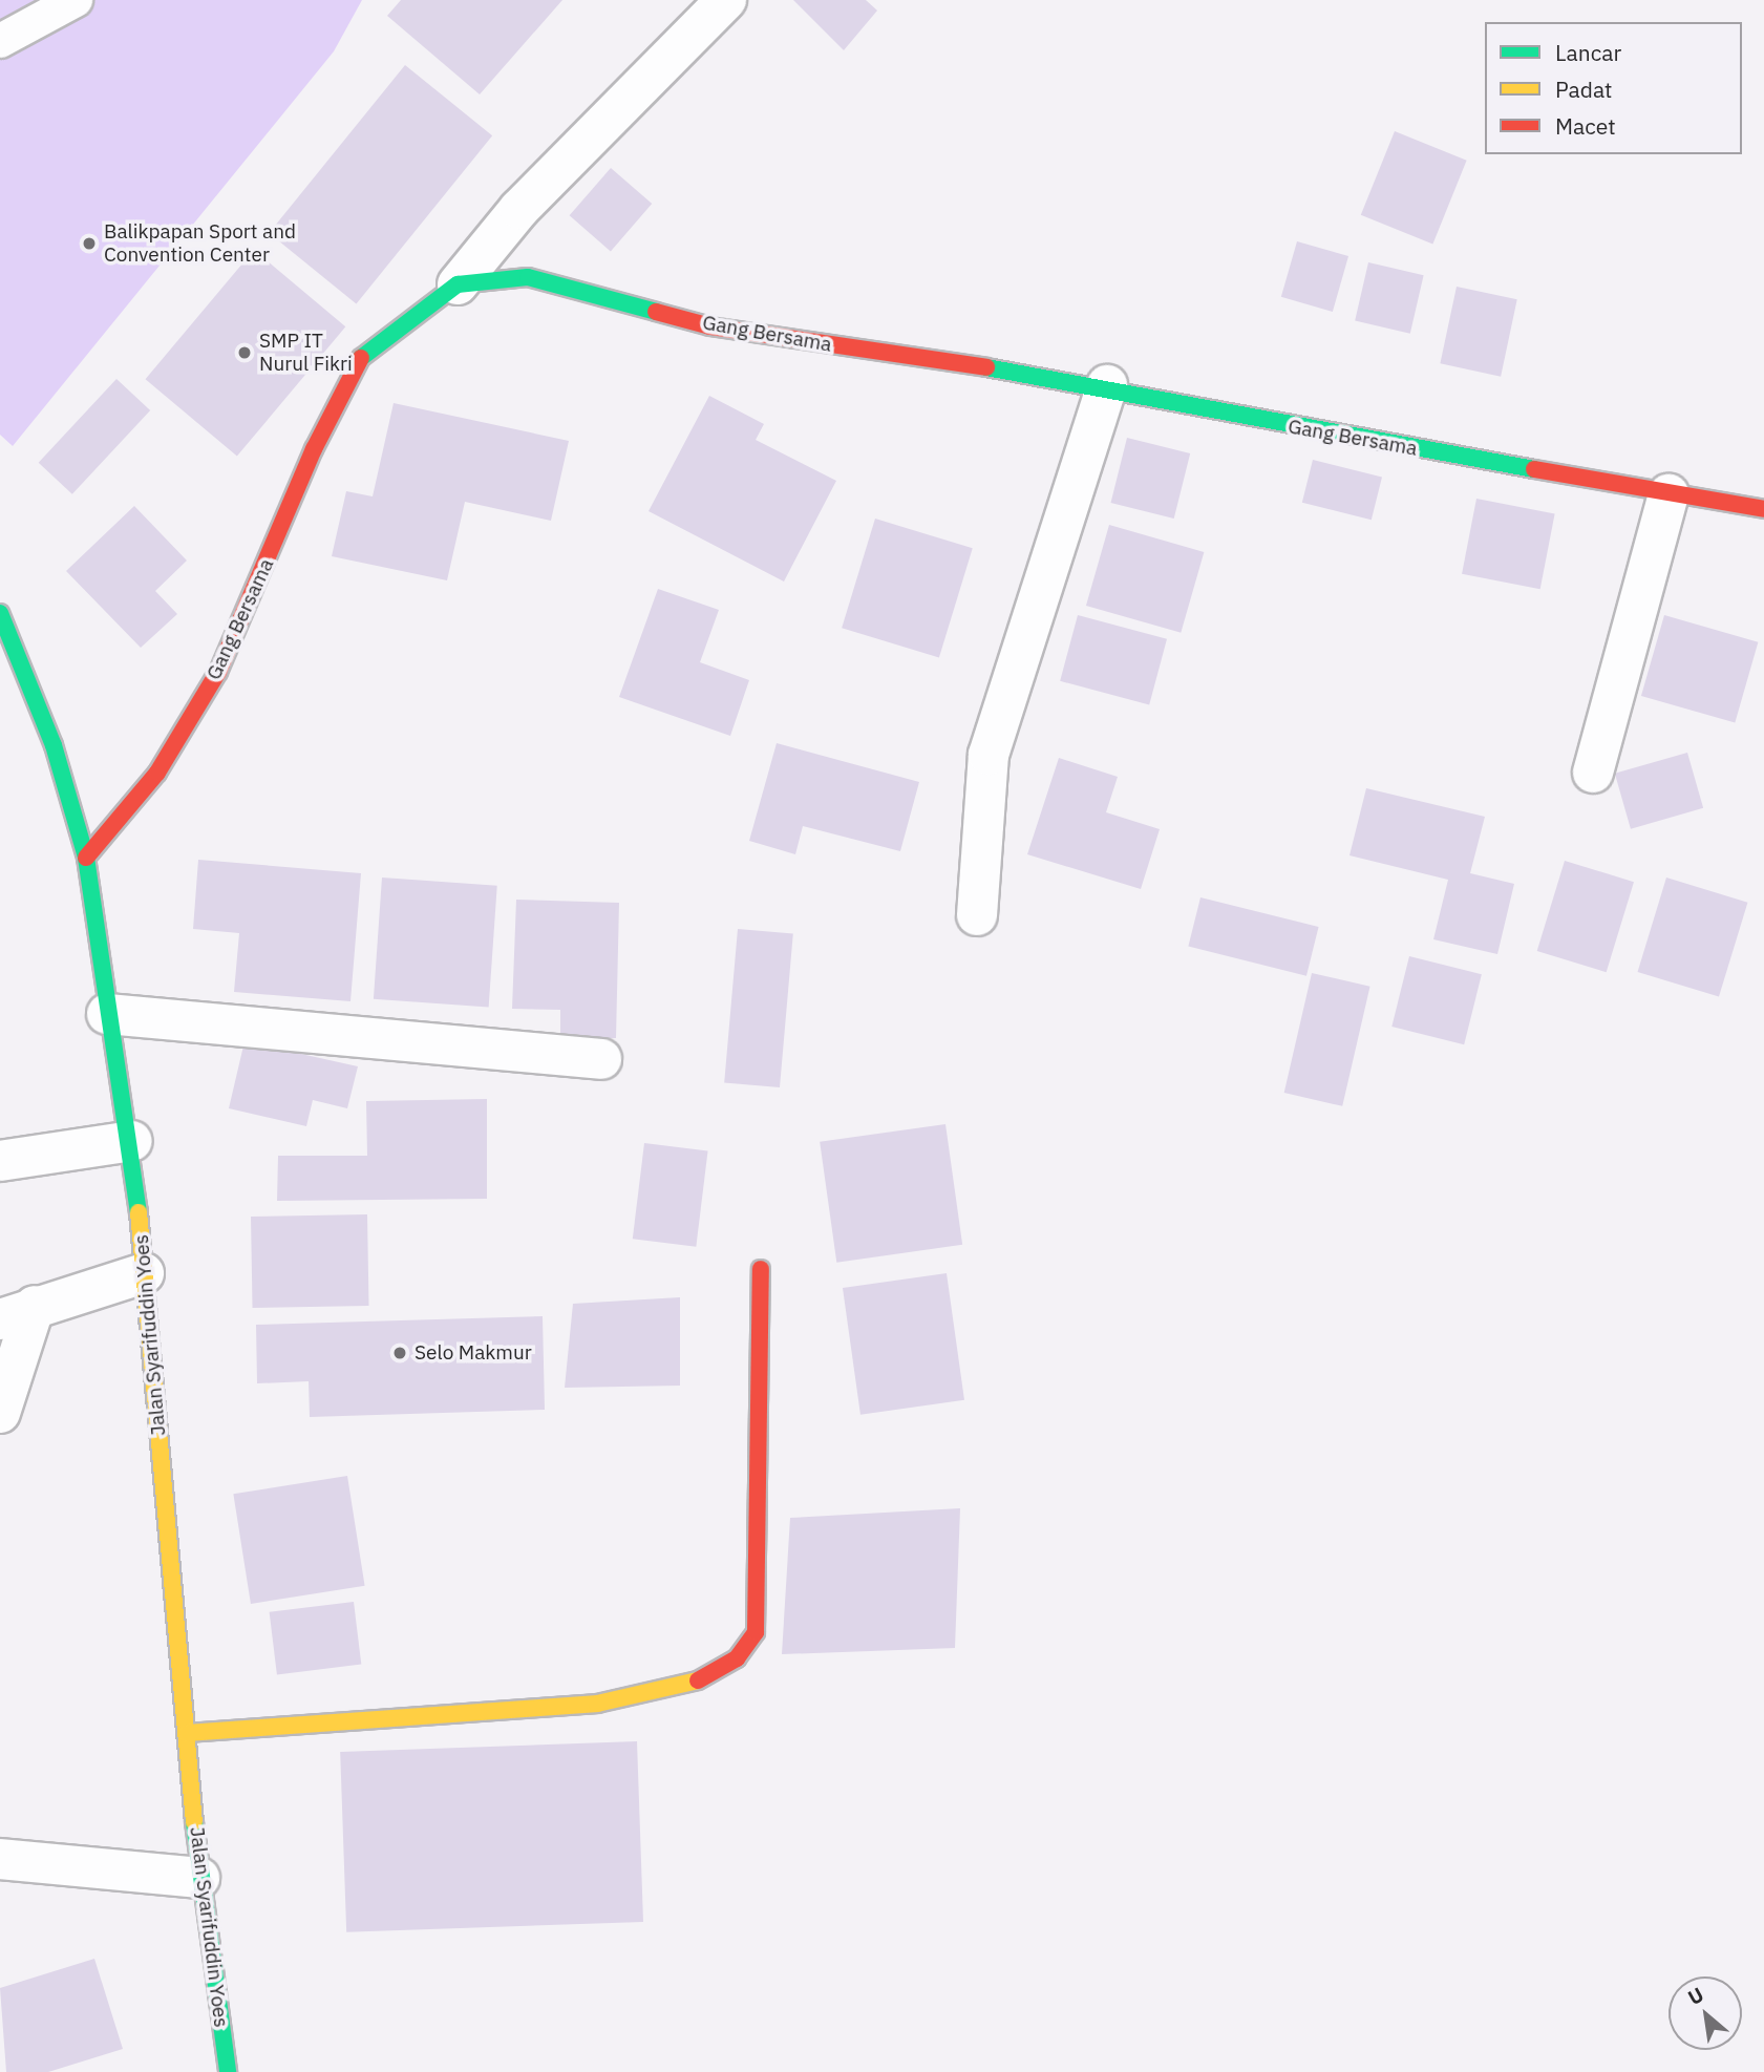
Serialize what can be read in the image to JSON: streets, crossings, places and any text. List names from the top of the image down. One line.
{"streets":{"main road":["Gang Bersama","Jalan Syarifuddin Yoes"]},"crossings":[["Gang Bersama","Jalan Syarifuddin Yoes"]],"places":["Balikpapan Sport and Convention Center","SMP IT Nurul Fikri","Selo Makmur"],"legend":["Lancar","Padat","Macet"],"north":"top left"}
